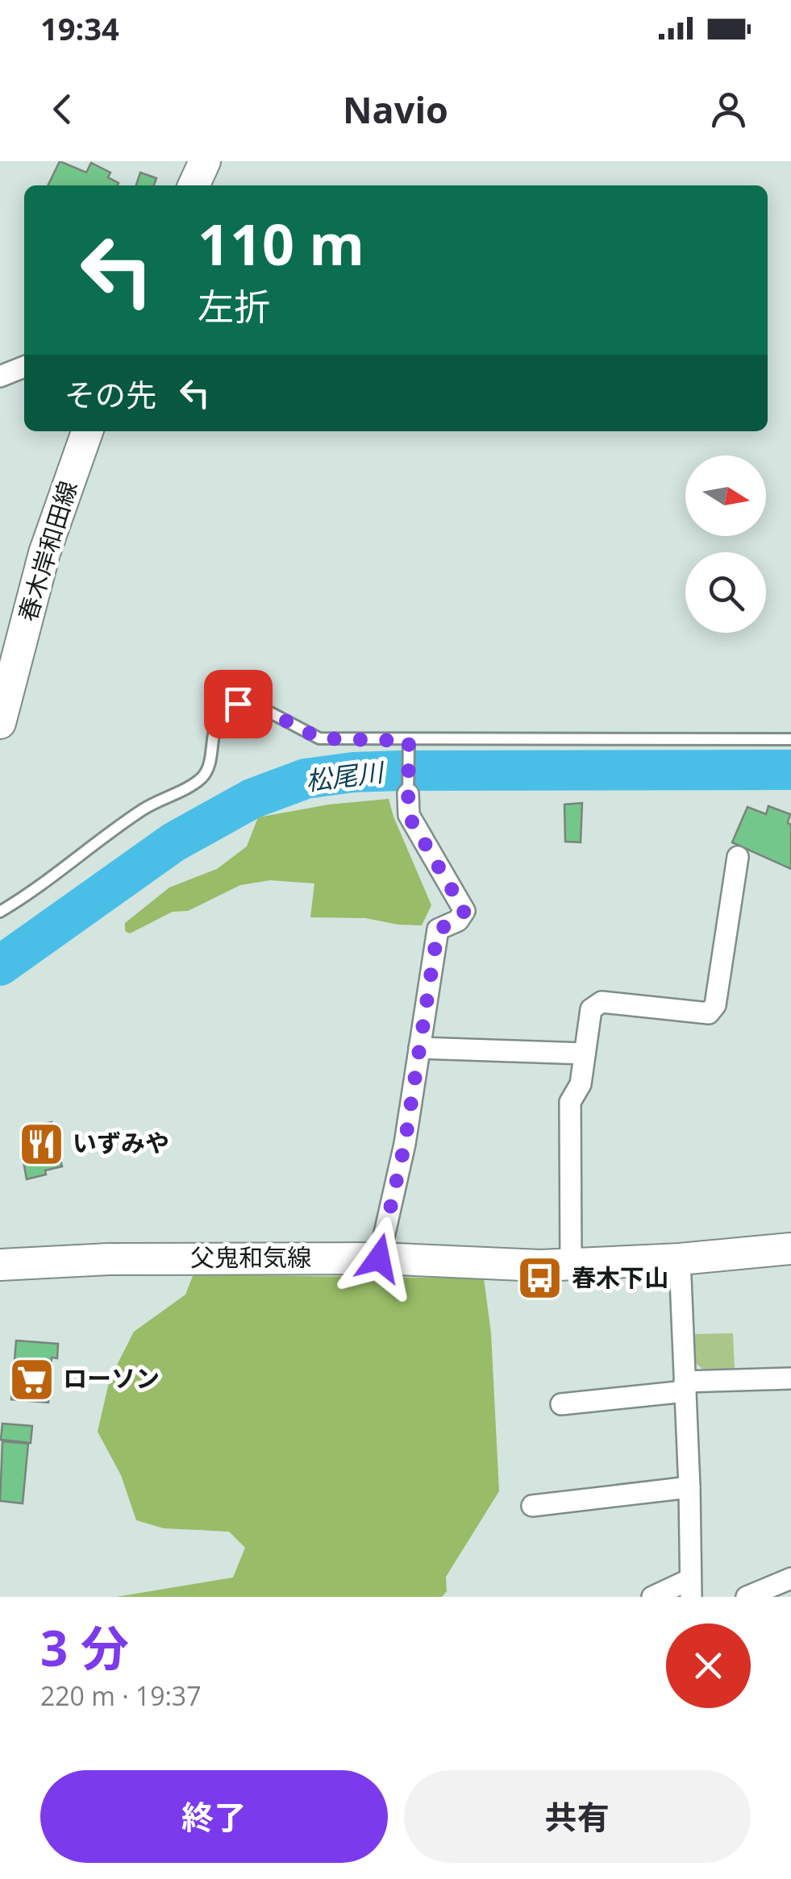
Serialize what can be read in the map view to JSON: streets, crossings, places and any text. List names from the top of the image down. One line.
{"streets":{"main road":["春木岸和田線","父鬼和気線"]},"water":["松尾川"],"places":{"restaurant":["いずみや"],"bus stop":["春木下山"],"supermarket":["ローソン"]},"north":"right","page":{"status":"19:34","header":"Navio","turn":["110 m","左折"],"then":"その先","heading":["3 分","220 m · 19:37"],"buttons":["終了","共有"]}}
